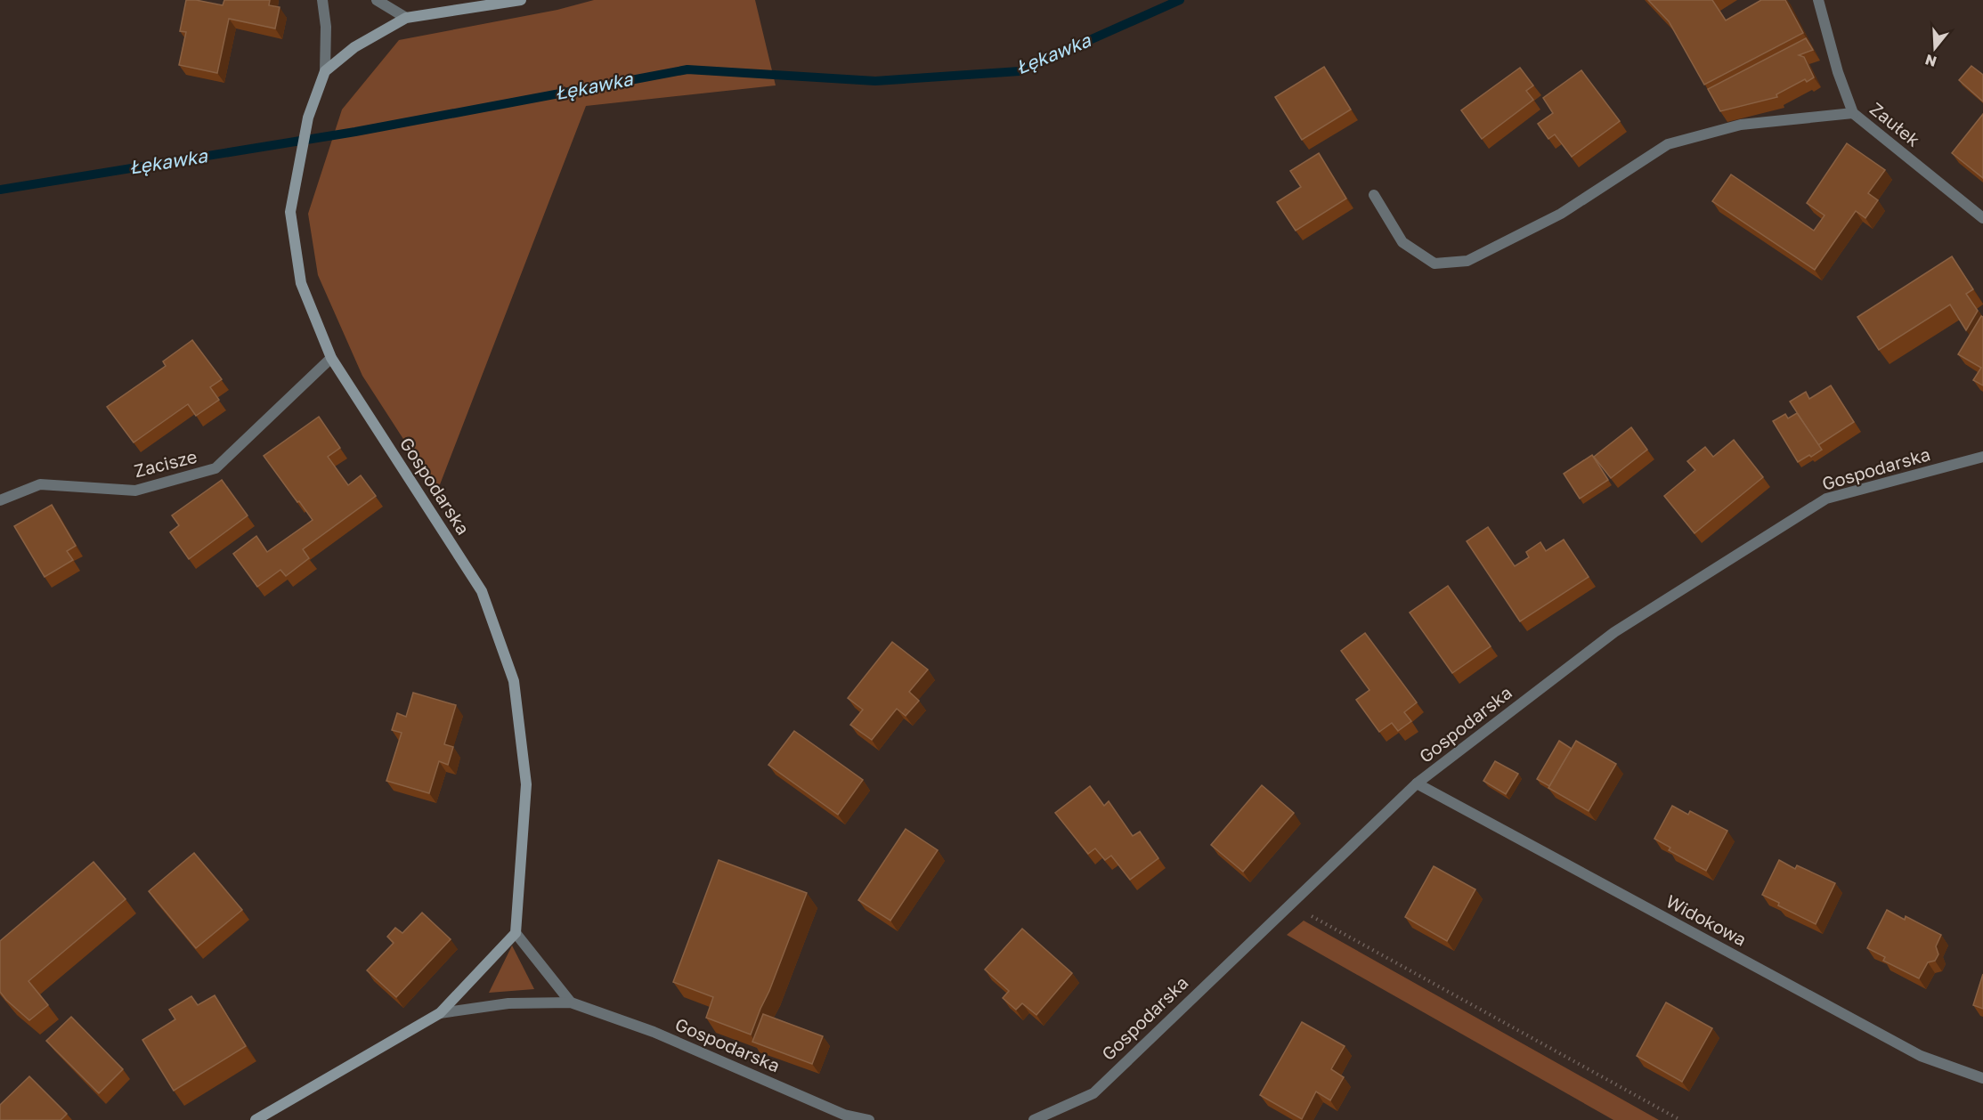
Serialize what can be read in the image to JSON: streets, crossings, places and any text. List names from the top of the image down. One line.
{"streets":{"street":["Zaułek","Zacisze","Gospodarska","Widokowa"]},"crossings":[["Zacisze","Gospodarska"],["Gospodarska","Widokowa"]],"water":["Łękawka"],"north":"bottom"}
